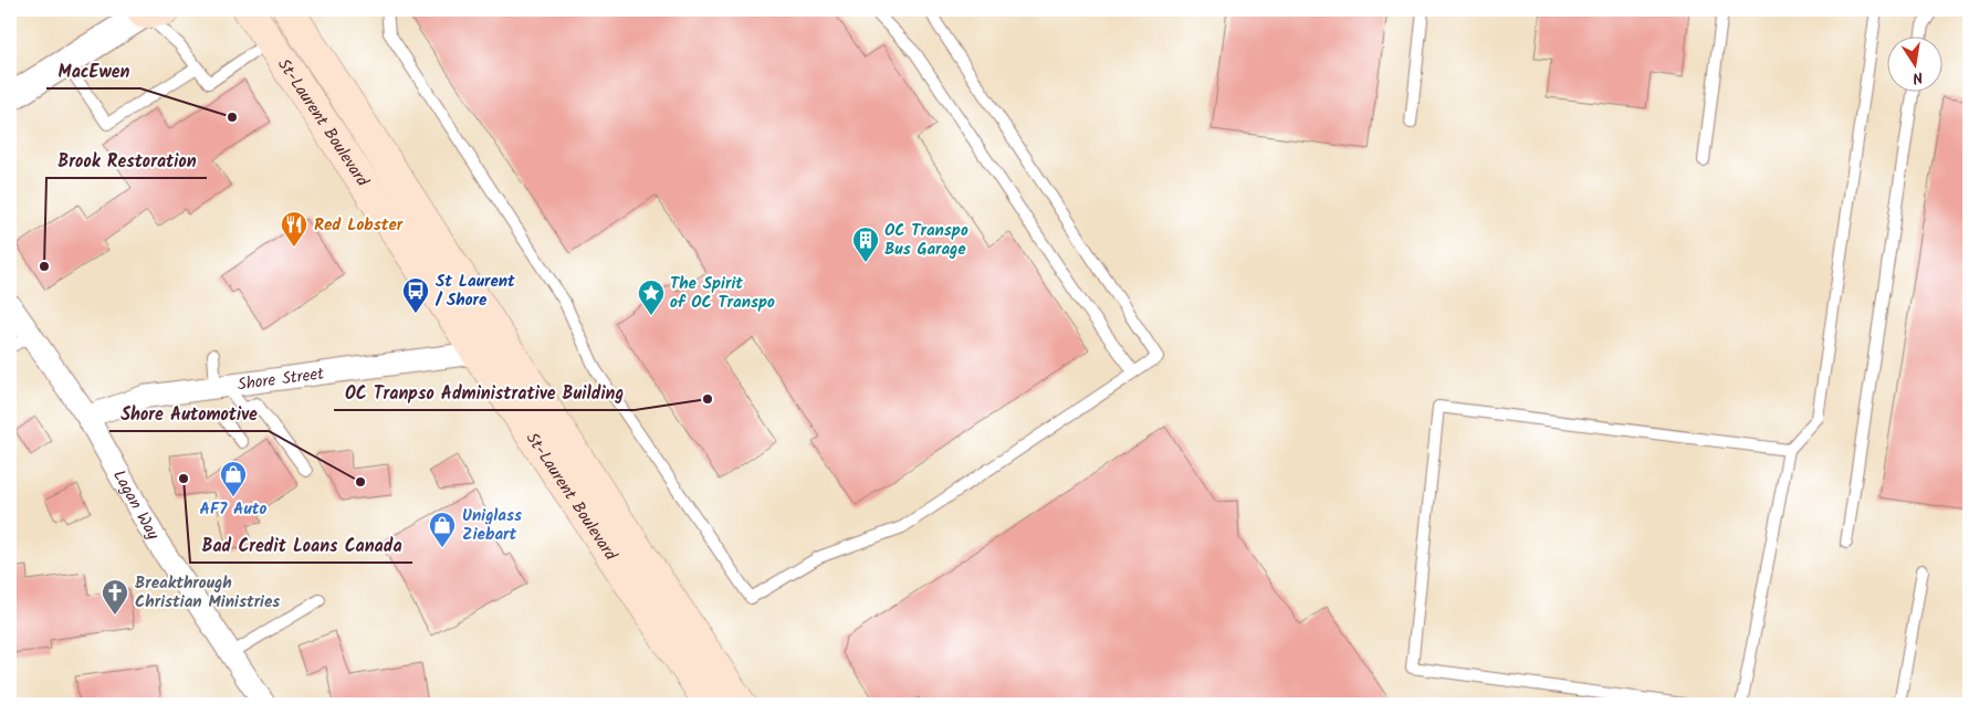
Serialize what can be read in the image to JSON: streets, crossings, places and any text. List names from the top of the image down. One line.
{"streets":{"main road":["St-Laurent Boulevard"],"street":["Shore Street","Lagan Way"]},"crossings":[["St-Laurent Boulevard","Shore Street"],["Shore Street","Lagan Way"]],"places":{"other":["MacEwen","Brook Restoration","OC Tranpso Administrative Building","Bad Credit Loans Canada","Shore Automotive"],"restaurant":["Red Lobster"],"building":["OC Transpo Bus Garage"],"bus stop":["St Laurent / Shore"],"place":["The Spirit of OC Transpo"],"shop":["AF7 Auto","Uniglass Ziebart"],"church":["Breakthrough Christian Ministries"]},"north":"bottom"}
